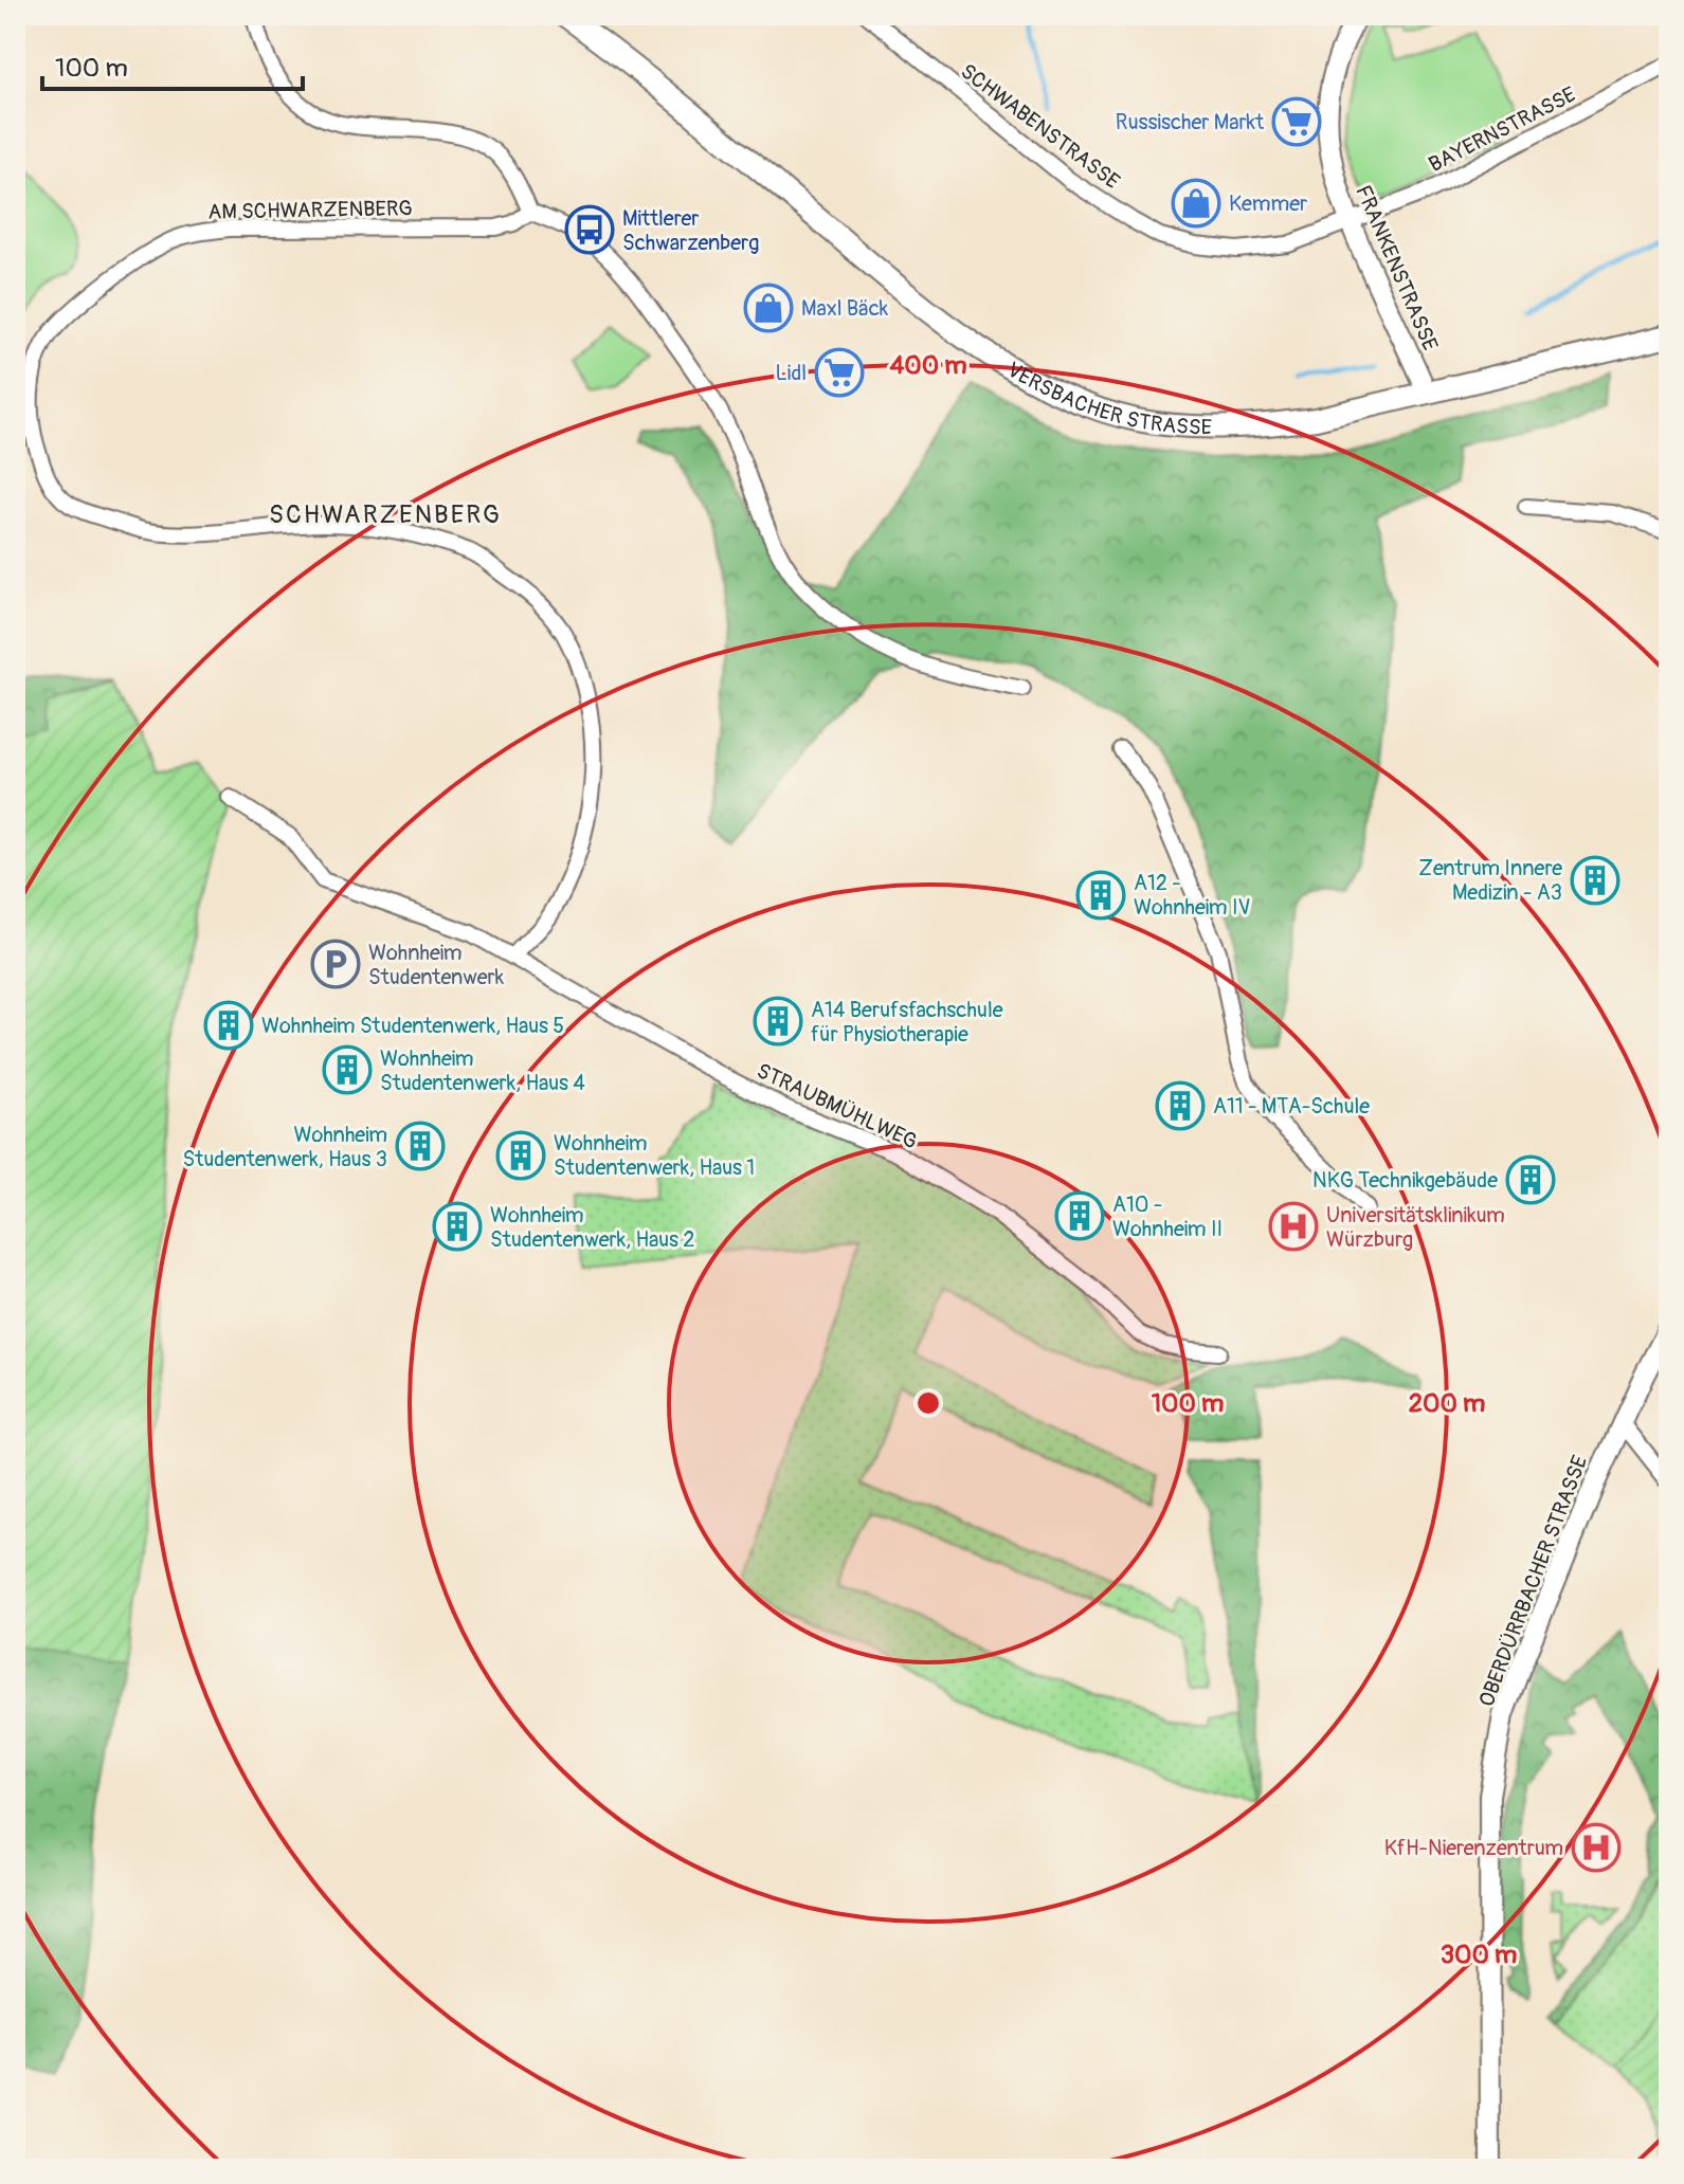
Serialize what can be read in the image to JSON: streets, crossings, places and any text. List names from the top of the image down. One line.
{"streets":{"main road":["VERSBACHER STRASSE"],"street":["SCHWABENSTRASSE","BAYERNSTRASSE","AM SCHWARZENBERG","FRANKENSTRASSE","STRAUBMÜHLWEG","OBERDÜRRBACHER STRASSE"]},"crossings":[["SCHWABENSTRASSE","BAYERNSTRASSE"],["SCHWABENSTRASSE","FRANKENSTRASSE"],["BAYERNSTRASSE","FRANKENSTRASSE"],["AM SCHWARZENBERG","STRAUBMÜHLWEG"],["FRANKENSTRASSE","VERSBACHER STRASSE"]],"districts":["SCHWARZENBERG"],"places":{"supermarket":["Russischer Markt","Lidl"],"shop":["Kemmer","Maxl Bäck"],"bus stop":["Mittlerer Schwarzenberg"],"building":["Zentrum Innere Medizin - A3","A12 - Wohnheim IV","A14 Berufsfachschule für Physiotherapie","Wohnheim Studentenwerk, Haus 5","Wohnheim Studentenwerk, Haus 4","A11 - MTA-Schule","Wohnheim Studentenwerk, Haus 3","Wohnheim Studentenwerk, Haus 1","NKG Technikgebäude","A10 - Wohnheim II","Wohnheim Studentenwerk, Haus 2"],"parking":["Wohnheim Studentenwerk"],"hospital":["Universitätsklinikum Würzburg","KfH-Nierenzentrum"]},"scale_bar":"100 m","rings":["400 m","100 m","200 m","300 m"]}
